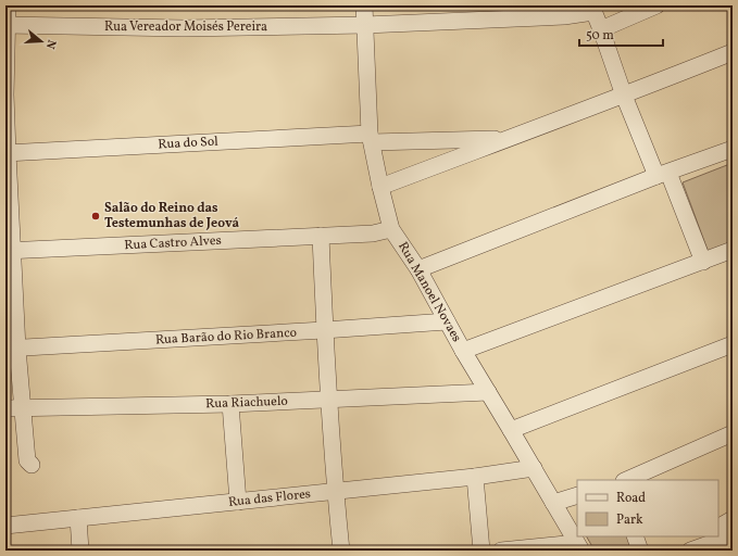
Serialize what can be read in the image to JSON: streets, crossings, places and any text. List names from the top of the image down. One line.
{"streets":{"street":["Rua Vereador Moisés Pereira","Rua do Sol","Rua Castro Alves","Rua Manoel Novaes","Rua Barão do Rio Branco","Rua Riachuelo","Rua das Flores"]},"crossings":[["Rua Vereador Moisés Pereira","Rua Manoel Novaes"],["Rua do Sol","Rua Manoel Novaes"],["Rua Castro Alves","Rua Manoel Novaes"],["Rua Manoel Novaes","Rua Barão do Rio Branco"],["Rua Manoel Novaes","Rua Riachuelo"],["Rua Manoel Novaes","Rua das Flores"]],"places":["Salão do Reino das Testemunhas de Jeová"],"legend":["Road","Park"],"scale_bar":"50 m","north":"right"}
